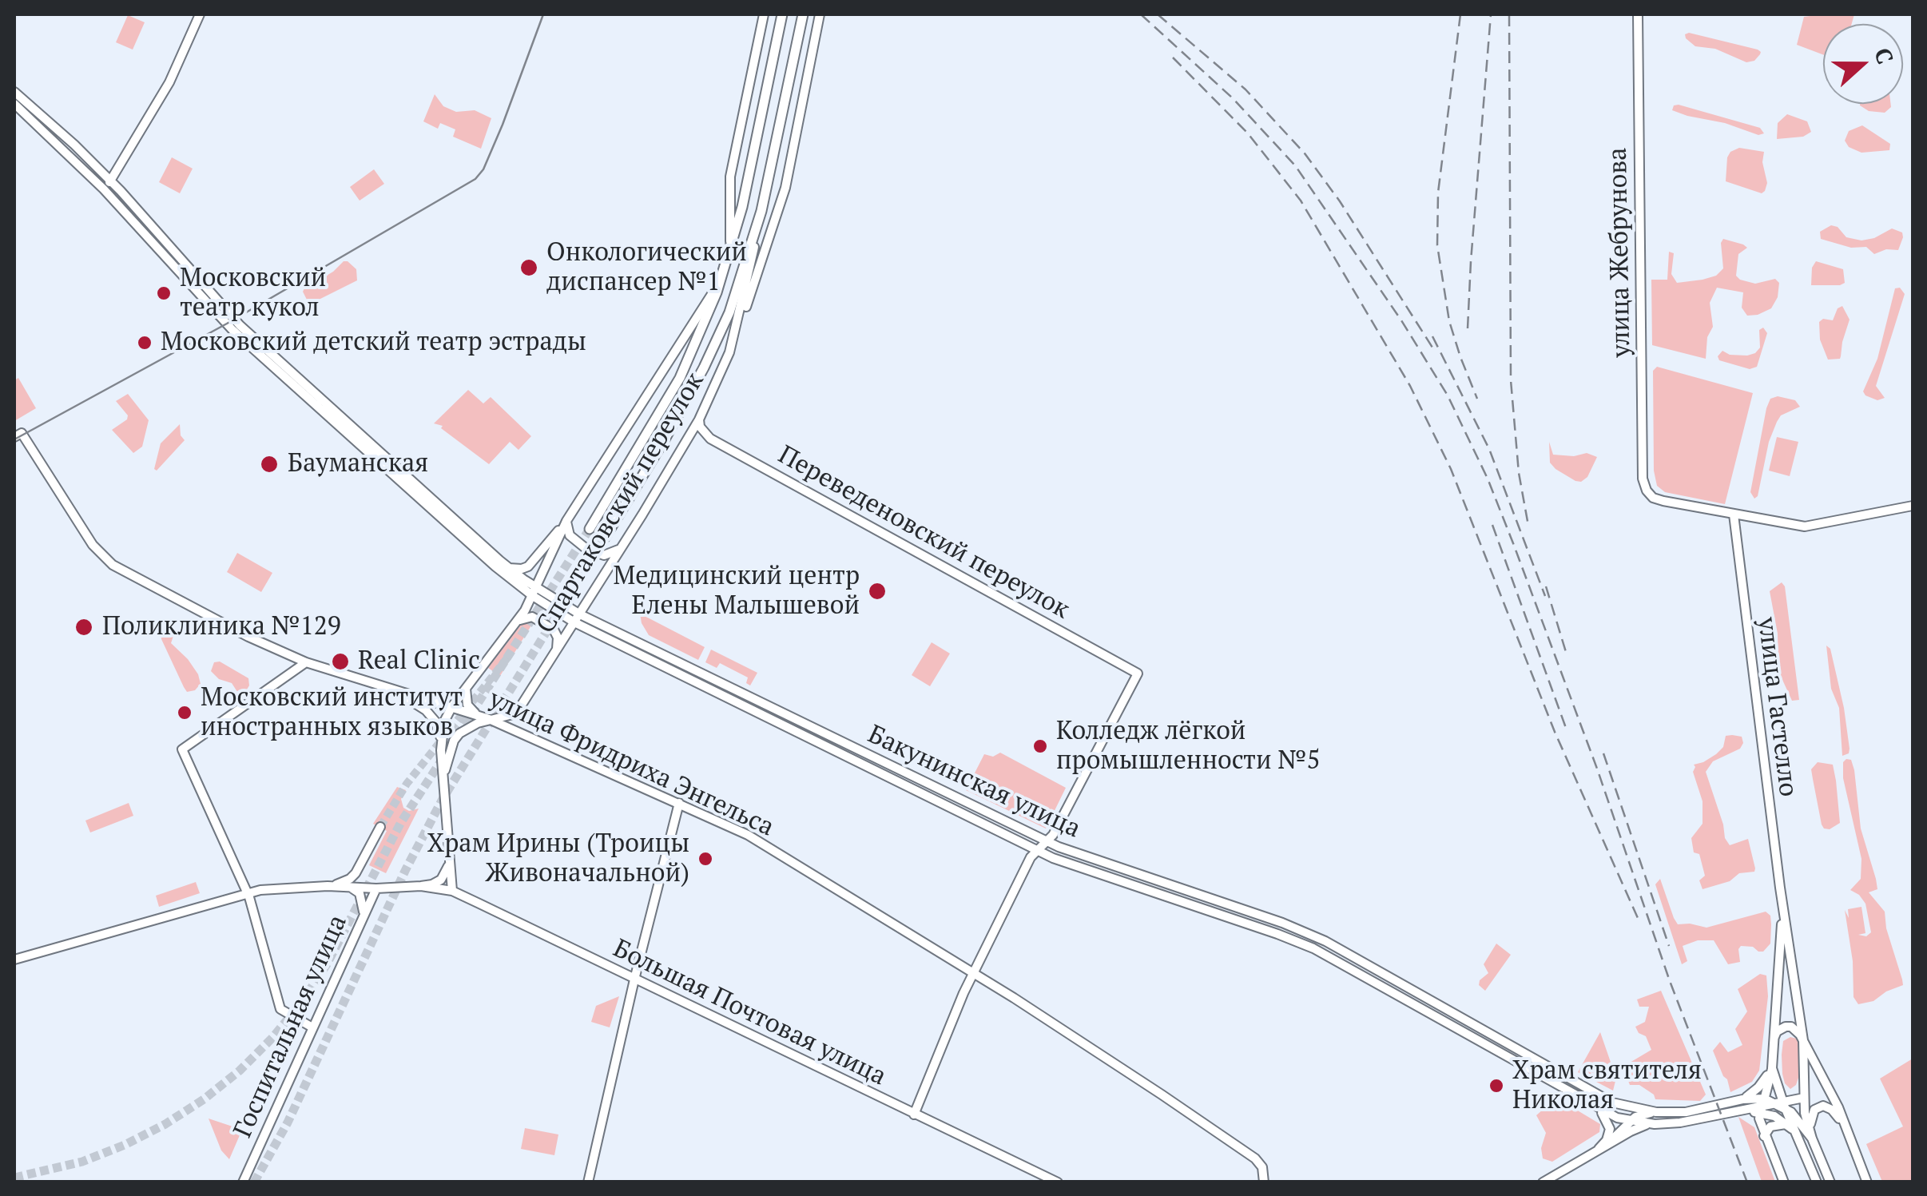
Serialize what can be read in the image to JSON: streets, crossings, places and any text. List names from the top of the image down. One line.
{"streets":{"street":["улица Жебрунова","Спартаковский переулок","Переведеновский переулок","улица Гастелло","улица Фридриха Энгельса","Бакунинская улица","Большая Почтовая улица","Госпитальная улица"]},"crossings":[["улица Жебрунова","улица Гастелло"],["Спартаковский переулок","Переведеновский переулок"],["Спартаковский переулок","улица Фридриха Энгельса"],["Спартаковский переулок","Бакунинская улица"],["Спартаковский переулок","Большая Почтовая улица"],["Спартаковский переулок","Госпитальная улица"],["Переведеновский переулок","Бакунинская улица"],["улица Гастелло","Бакунинская улица"],["улица Фридриха Энгельса","Большая Почтовая улица"],["улица Фридриха Энгельса","Госпитальная улица"],["Большая Почтовая улица","Госпитальная улица"]],"places":["Онкологический диспансер №1","Московский театр кукол","Московский детский театр эстрады","Бауманская","Медицинский центр Елены Малышевой","Поликлиника №129","Real Clinic","Московский институт иностранных языков","Колледж лёгкой промышленности №5","Храм Ирины (Троицы Живоначальной)","Храм святителя Николая"],"north":"right"}
